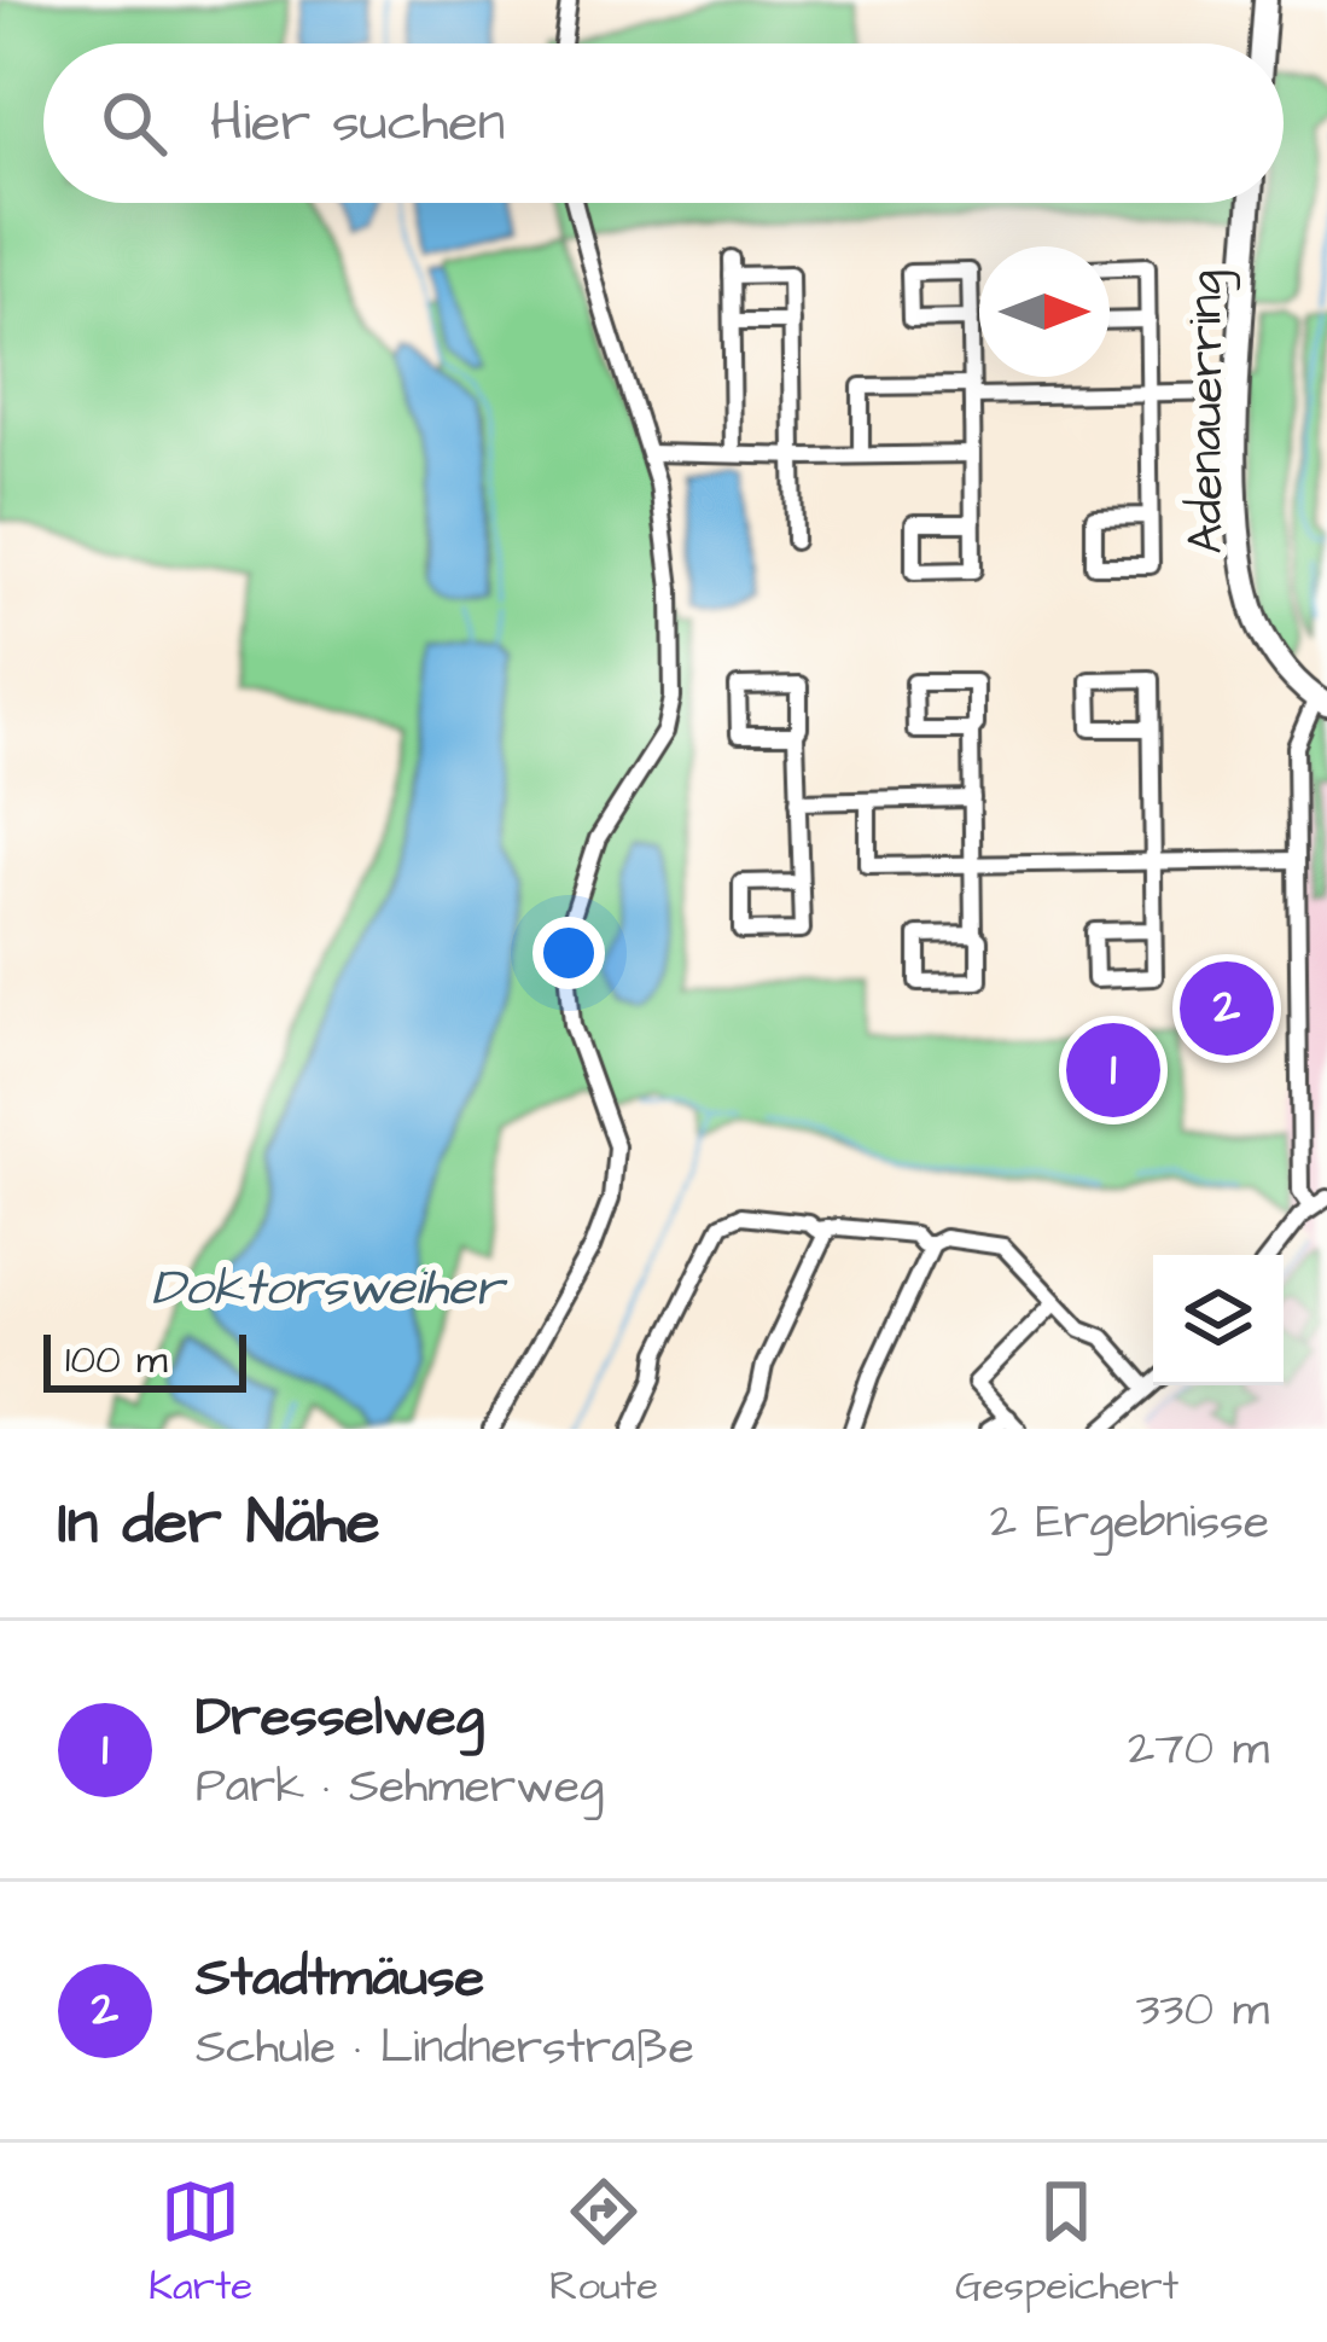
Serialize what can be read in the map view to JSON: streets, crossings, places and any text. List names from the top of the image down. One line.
{"streets":{"main road":["Adenauerring"]},"water":["Doktorsweiher"],"scale_bar":"100 m","north":"right","page":{"search":"Hier suchen","pins":["2","1"],"scale":"100 m","heading":["In der Nähe","2 Ergebnisse"],"list":[{"mark":"1","name":"Dresselweg","note":"Park · Sehmerweg","value":"270 m"},{"mark":"2","name":"Stadtmäuse","note":"Schule · Lindnerstraße","value":"330 m"}],"nav":["Karte","Route","Gespeichert"]}}
